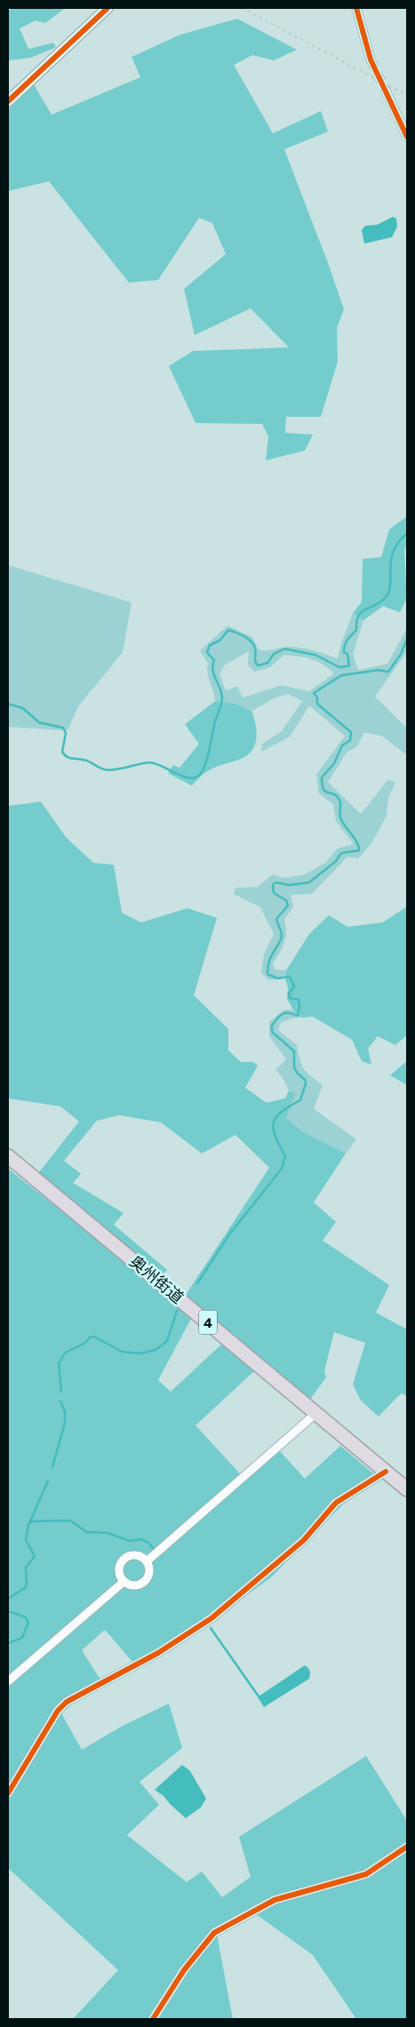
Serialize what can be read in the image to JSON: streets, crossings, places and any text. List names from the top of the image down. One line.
{"streets":{"highway":["奥州街道","4"]}}
